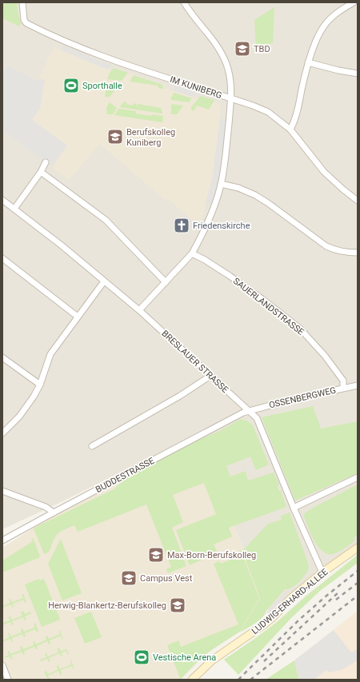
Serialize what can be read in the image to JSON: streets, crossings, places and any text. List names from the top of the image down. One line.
{"streets":{"main road":["LUDWIG-ERHARD-ALLEE"],"street":["IM KUNIBERG","SAUERLANDSTRASSE","BRESLAUER STRASSE","OSSENBERGWEG","BUDDESTRASSE"]},"crossings":[["SAUERLANDSTRASSE","OSSENBERGWEG"],["BRESLAUER STRASSE","OSSENBERGWEG"],["BRESLAUER STRASSE","BUDDESTRASSE"],["BRESLAUER STRASSE","LUDWIG-ERHARD-ALLEE"],["OSSENBERGWEG","BUDDESTRASSE"]],"places":{"school or university":["TBD","Berufskolleg Kuniberg","Max-Born-Berufskolleg","Campus Vest","Herwig-Blankertz-Berufskolleg"],"sports":["Sporthalle","Vestische Arena"],"church":["Friedenskirche"]}}
